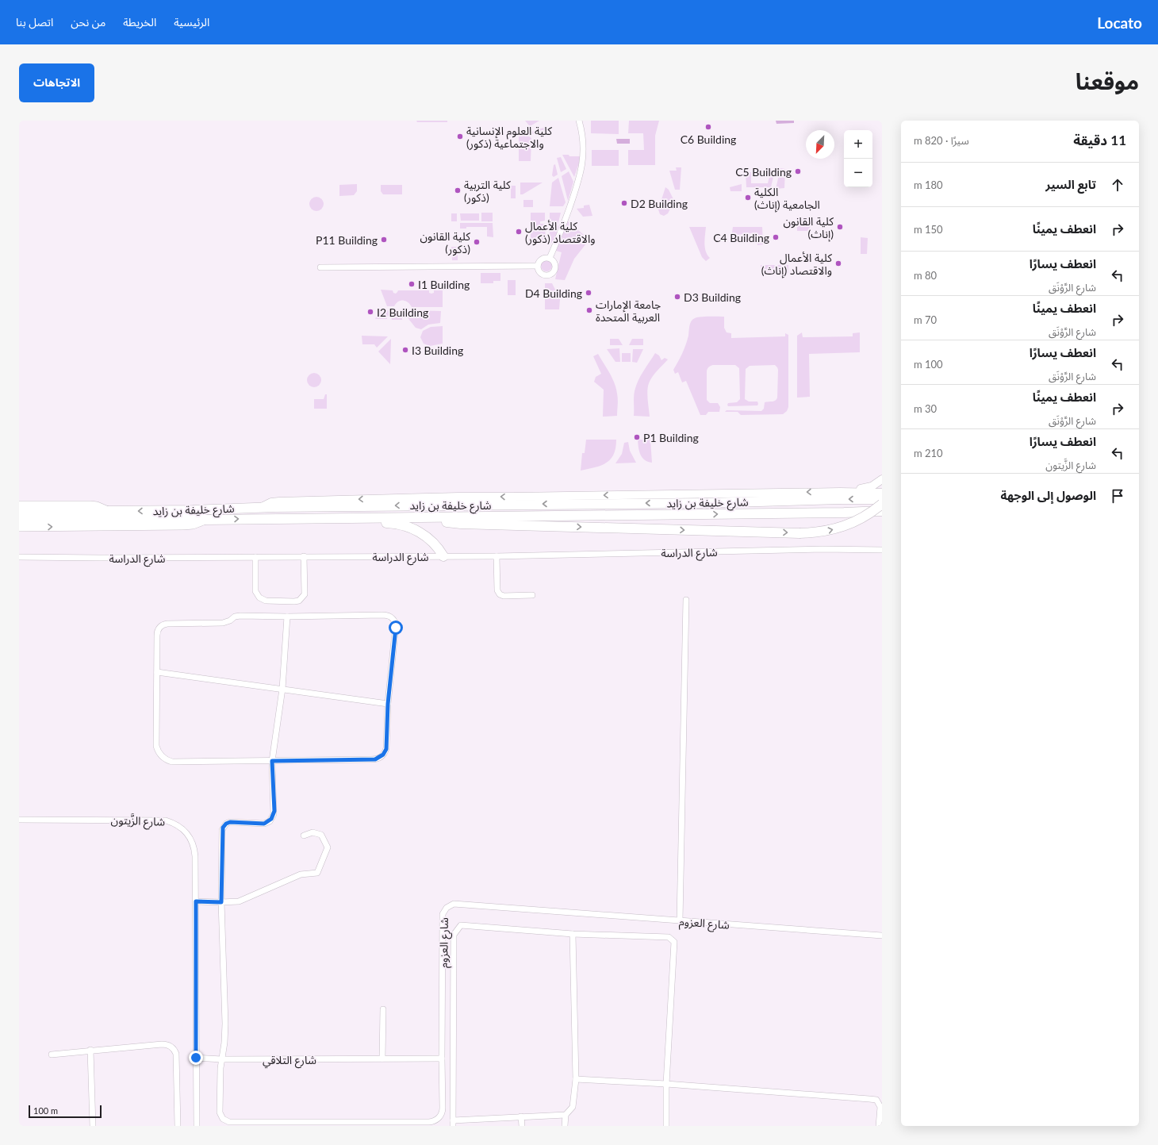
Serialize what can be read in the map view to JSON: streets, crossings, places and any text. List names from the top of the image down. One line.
{"streets":{"highway":["شارع خليفة بن زايد"],"street":["شارع الدراسة","شارع الزَّيتون","شارع العزوم","شارع التلاقي"]},"crossings":[["شارع الزَّيتون","شارع التلاقي"],["شارع العزوم","شارع التلاقي"]],"places":["C6 Building","كلية العلوم الإنسانية والاجتماعية (ذكور)","C5 Building","كلية التربية (ذكور)","الكلية الجامعية (إناث)","D2 Building","كلية القانون (إناث)","كلية الأعمال والاقتصاد (ذكور)","C4 Building","P11 Building","كلية القانون (ذكور)","كلية الأعمال والاقتصاد (إناث)","I1 Building","D4 Building","D3 Building","جامعة الإمارات العربية المتحدة","I2 Building","I3 Building","P1 Building"],"scale_bar":"100 m","north":"bottom left","page":{"header":"Locato","nav":["الرئيسية","الخريطة","من نحن","اتصل بنا"],"title":"موقعنا","buttons":"الاتجاهات","heading":["11 دقيقة","سيرًا · 820 m"],"map_buttons":["+","−"],"list":[["تابع السير","180 m"],["انعطف يمينًا","150 m"],["انعطف يسارًا","شارع الرَّوْنَق","80 m"],["انعطف يمينًا","شارع الرَّوْنَق","70 m"],["انعطف يسارًا","شارع الرَّوْنَق","100 m"],["انعطف يمينًا","شارع الرَّوْنَق","30 m"],["انعطف يسارًا","شارع الزَّيتون","210 m"],"الوصول إلى الوجهة"],"scale":"100 m"}}
